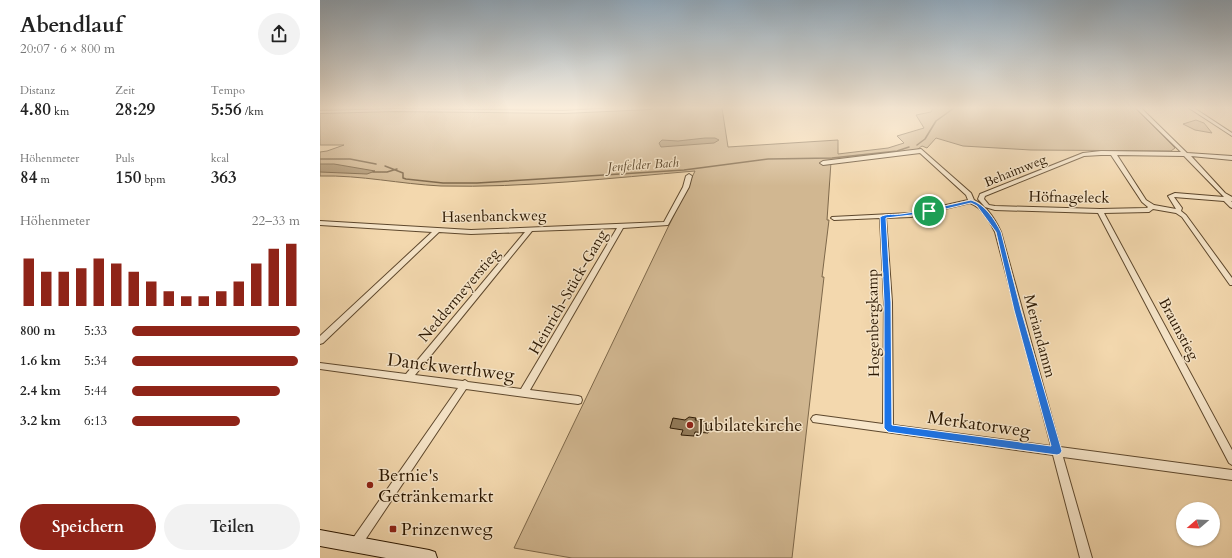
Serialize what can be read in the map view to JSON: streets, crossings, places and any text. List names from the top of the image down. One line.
{"streets":{"street":["Behaimweg","Höfnageleck","Hasenbanckweg","Heinrich-Stück-Gang","Neddermeyerstieg","Hogenbergkamp","Braunstieg","Meriandamm","Danckwerthweg","Merkatorweg"]},"crossings":[["Behaimweg","Höfnageleck"],["Behaimweg","Hogenbergkamp"],["Behaimweg","Meriandamm"],["Höfnageleck","Braunstieg"],["Hasenbanckweg","Heinrich-Stück-Gang"],["Hasenbanckweg","Neddermeyerstieg"],["Heinrich-Stück-Gang","Danckwerthweg"],["Neddermeyerstieg","Danckwerthweg"],["Hogenbergkamp","Merkatorweg"],["Meriandamm","Merkatorweg"]],"water":["Jenfelder Bach"],"places":{"other":["Jubilatekirche","Bernie's Getränkemarkt"],"transit":["Prinzenweg"]},"north":"left","page":{"heading":["Abendlauf","20:07 · 6 × 800 m"],"stats":[["Distanz","4.80 km"],["Zeit","28:29"],["Tempo","5:56 /km"],["Höhenmeter","84 m"],["Puls","150 bpm"],["kcal","363"]],"chart":["Höhenmeter","22–33 m"],"list":[{"name":"800 m","note":"5:33"},{"name":"1.6 km","note":"5:34"},{"name":"2.4 km","note":"5:44"},{"name":"3.2 km","note":"6:13"}],"buttons":["Speichern","Teilen"]}}
